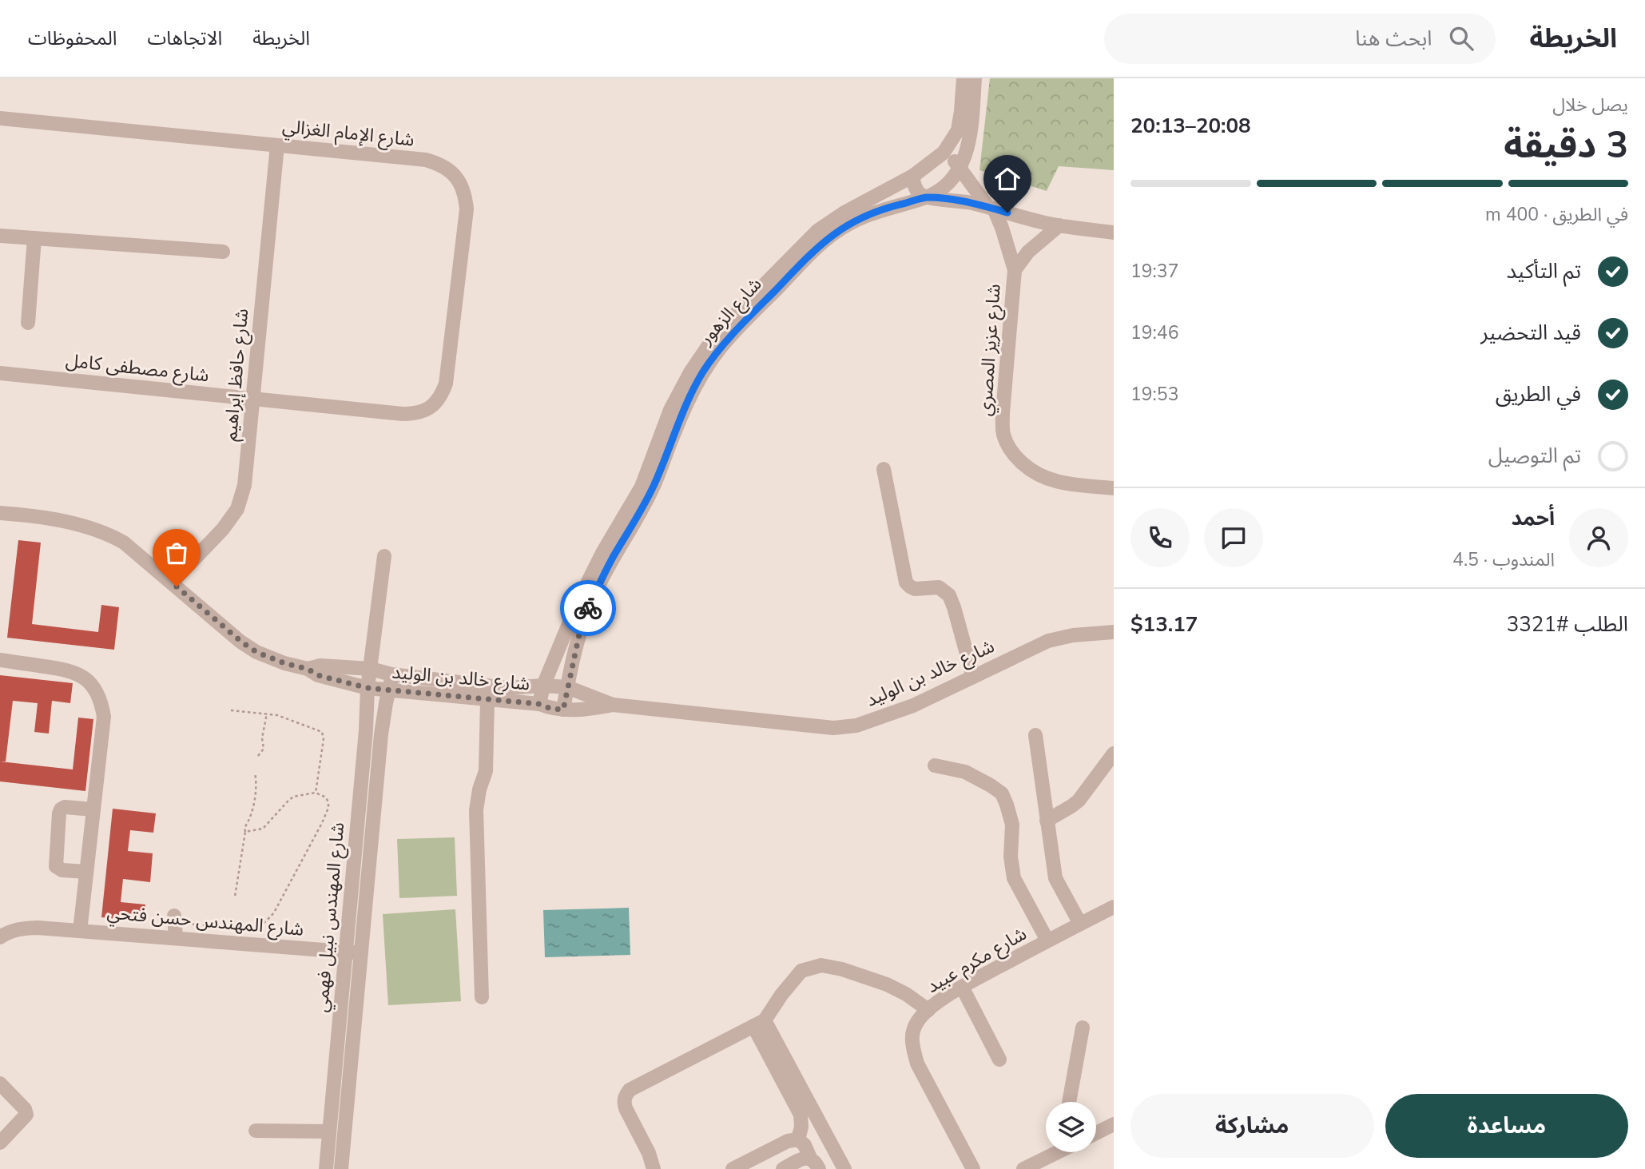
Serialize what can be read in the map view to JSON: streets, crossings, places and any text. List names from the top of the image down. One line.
{"streets":{"street":["شارع الإمام الغزالي","شارع الزهور","شارع عزيز المصري","شارع مصطفى كامل","شارع حافظ إبراهيم","شارع خالد بن الوليد","شارع المهندس نبيل فهمي","شارع المهندس حسن فتحي","شارع مكرم عبيد"]},"crossings":[["شارع الإمام الغزالي","شارع مصطفى كامل"],["شارع الإمام الغزالي","شارع حافظ إبراهيم"],["شارع الزهور","شارع عزيز المصري"],["شارع الزهور","شارع خالد بن الوليد"],["شارع مصطفى كامل","شارع حافظ إبراهيم"],["شارع حافظ إبراهيم","شارع خالد بن الوليد"],["شارع خالد بن الوليد","شارع المهندس نبيل فهمي"],["شارع المهندس نبيل فهمي","شارع المهندس حسن فتحي"]],"page":{"header":"الخريطة","search":"ابحث هنا","nav":["الخريطة","الاتجاهات","المحفوظات"],"heading":["3 دقيقة","يصل خلال","20:08–20:13"],"panel":["أحمد","المندوب · 4.5","الطلب #3321","$13.17"],"bar":"في الطريق · 400 m","list":[["تم التأكيد","19:37"],["قيد التحضير","19:46"],["في الطريق","19:53"],"تم التوصيل"],"buttons":["مساعدة","مشاركة"]}}
